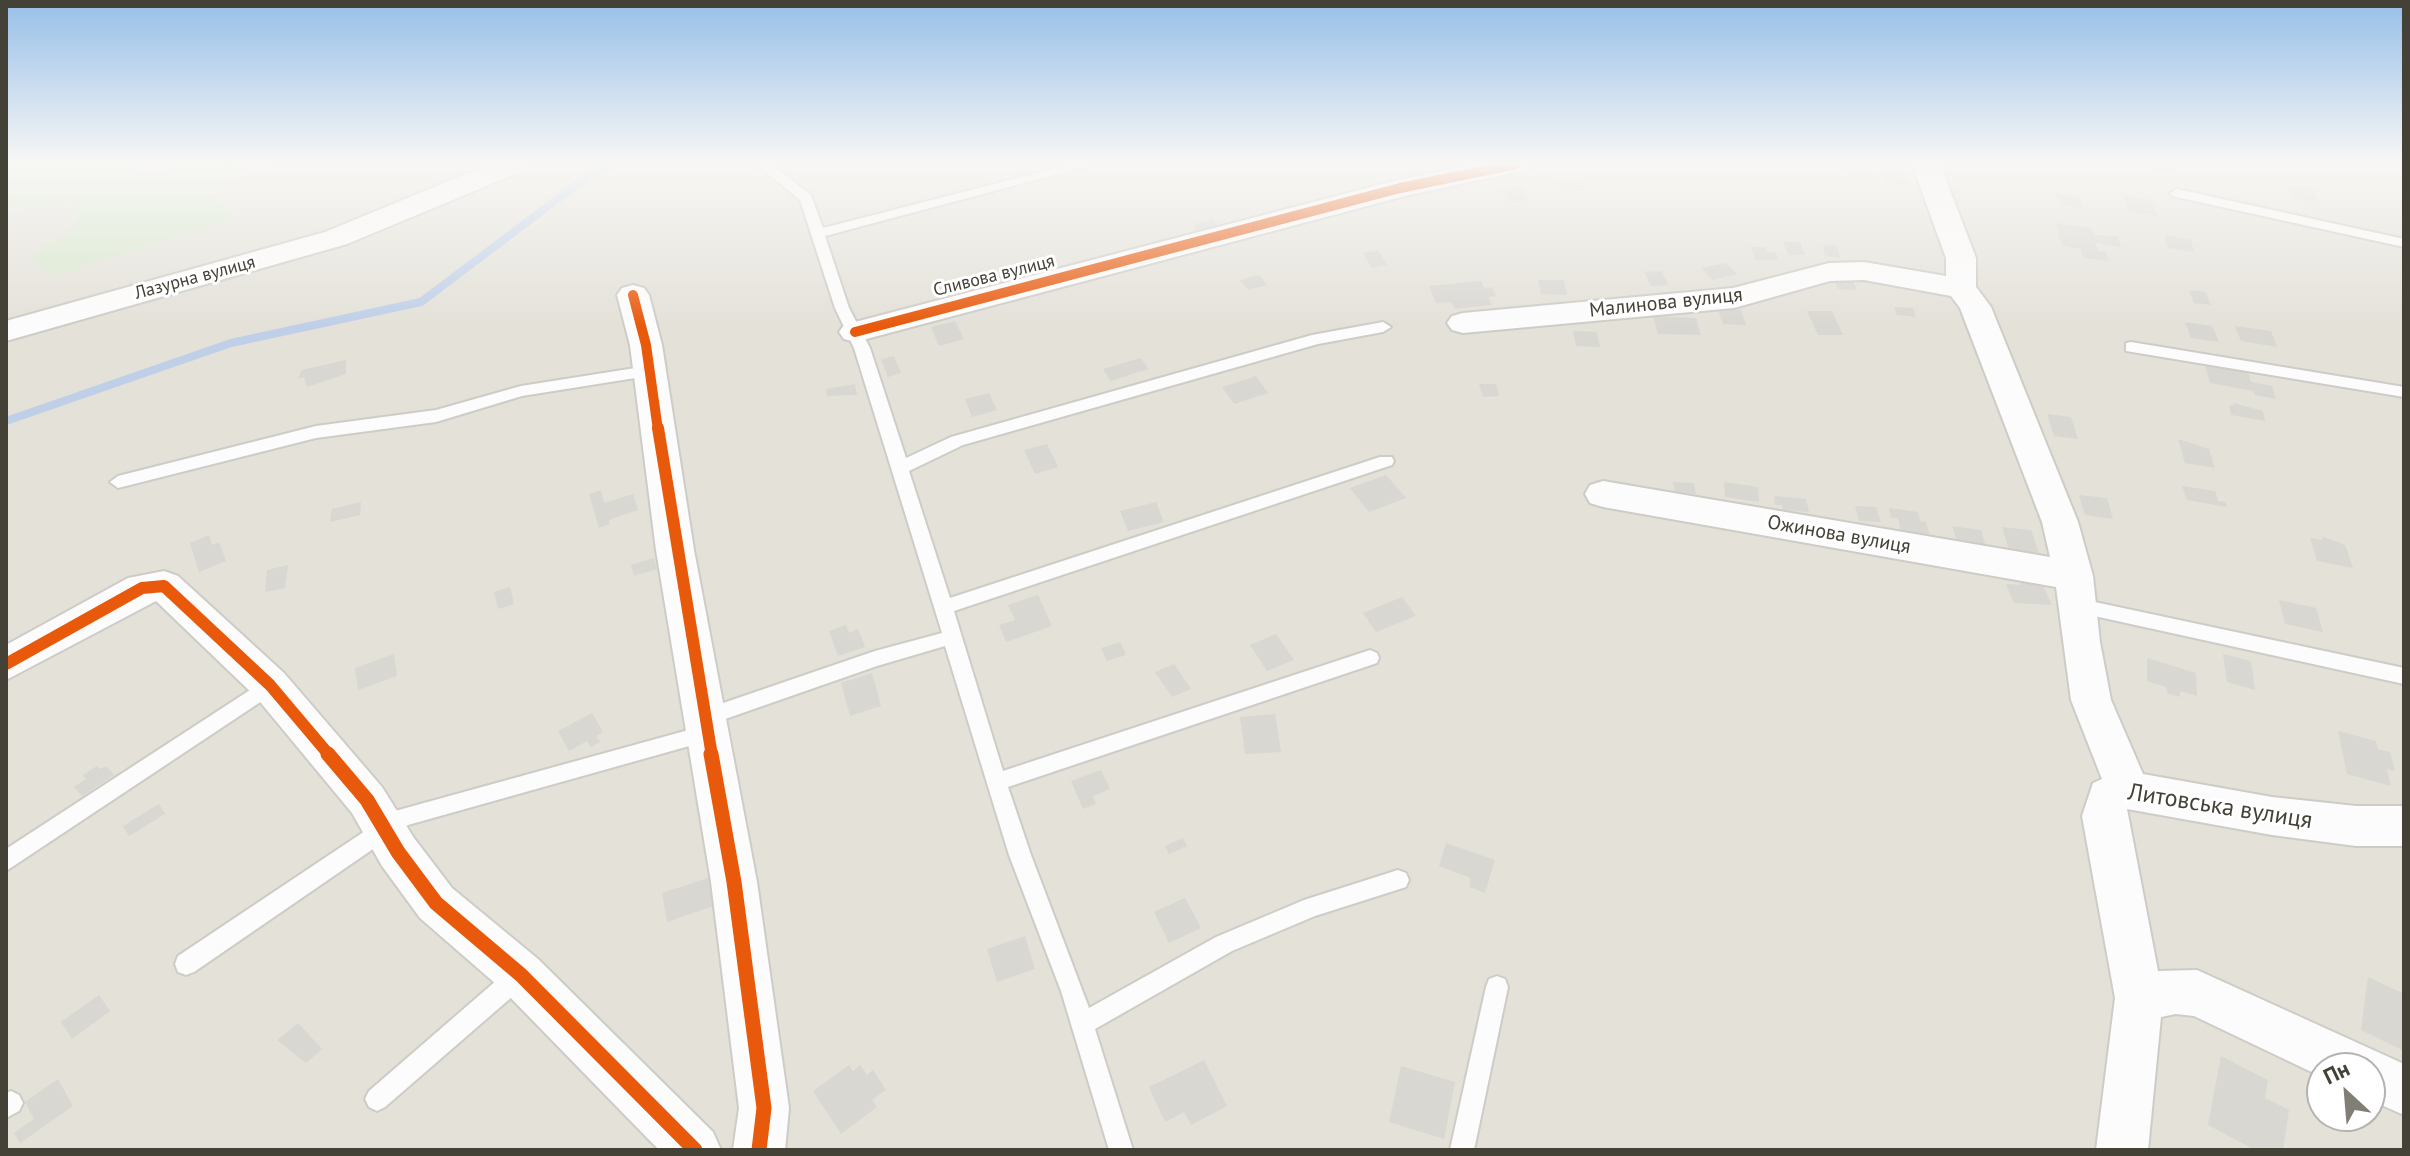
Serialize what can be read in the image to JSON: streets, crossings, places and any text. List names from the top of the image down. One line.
{"streets":{"street":["Сливова вулиця","Лазурна вулиця","Малинова вулиця","Ожинова вулиця","Литовська вулиця"]},"north":"top left"}
